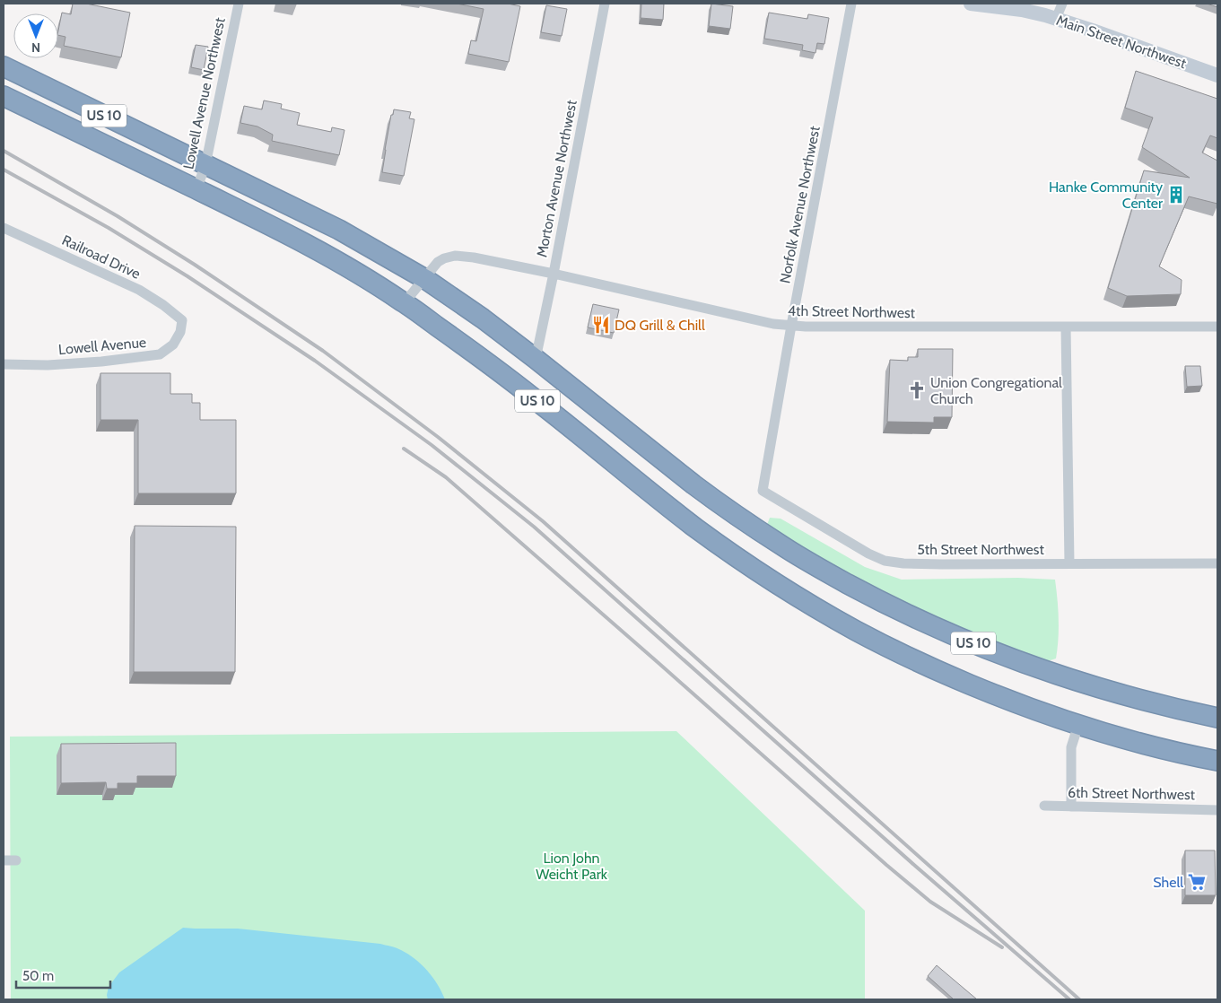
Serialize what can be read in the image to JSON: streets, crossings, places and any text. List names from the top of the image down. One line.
{"streets":{"highway":["US 10"],"street":["Main Street Northwest","Lowell Avenue Northwest","Morton Avenue Northwest","Norfolk Avenue Northwest","Railroad Drive","4th Street Northwest","Lowell Avenue","5th Street Northwest","6th Street Northwest"]},"crossings":[["Lowell Avenue Northwest","US 10"],["US 10","Morton Avenue Northwest"],["US 10","4th Street Northwest"],["Morton Avenue Northwest","4th Street Northwest"],["Norfolk Avenue Northwest","4th Street Northwest"],["Norfolk Avenue Northwest","5th Street Northwest"],["Railroad Drive","Lowell Avenue"]],"parks":["Lion John Weicht Park"],"places":{"building":["Hanke Community Center"],"restaurant":["DQ Grill & Chill"],"church":["Union Congregational Church"],"supermarket":["Shell"]},"scale_bar":"50 m","north":"bottom"}
